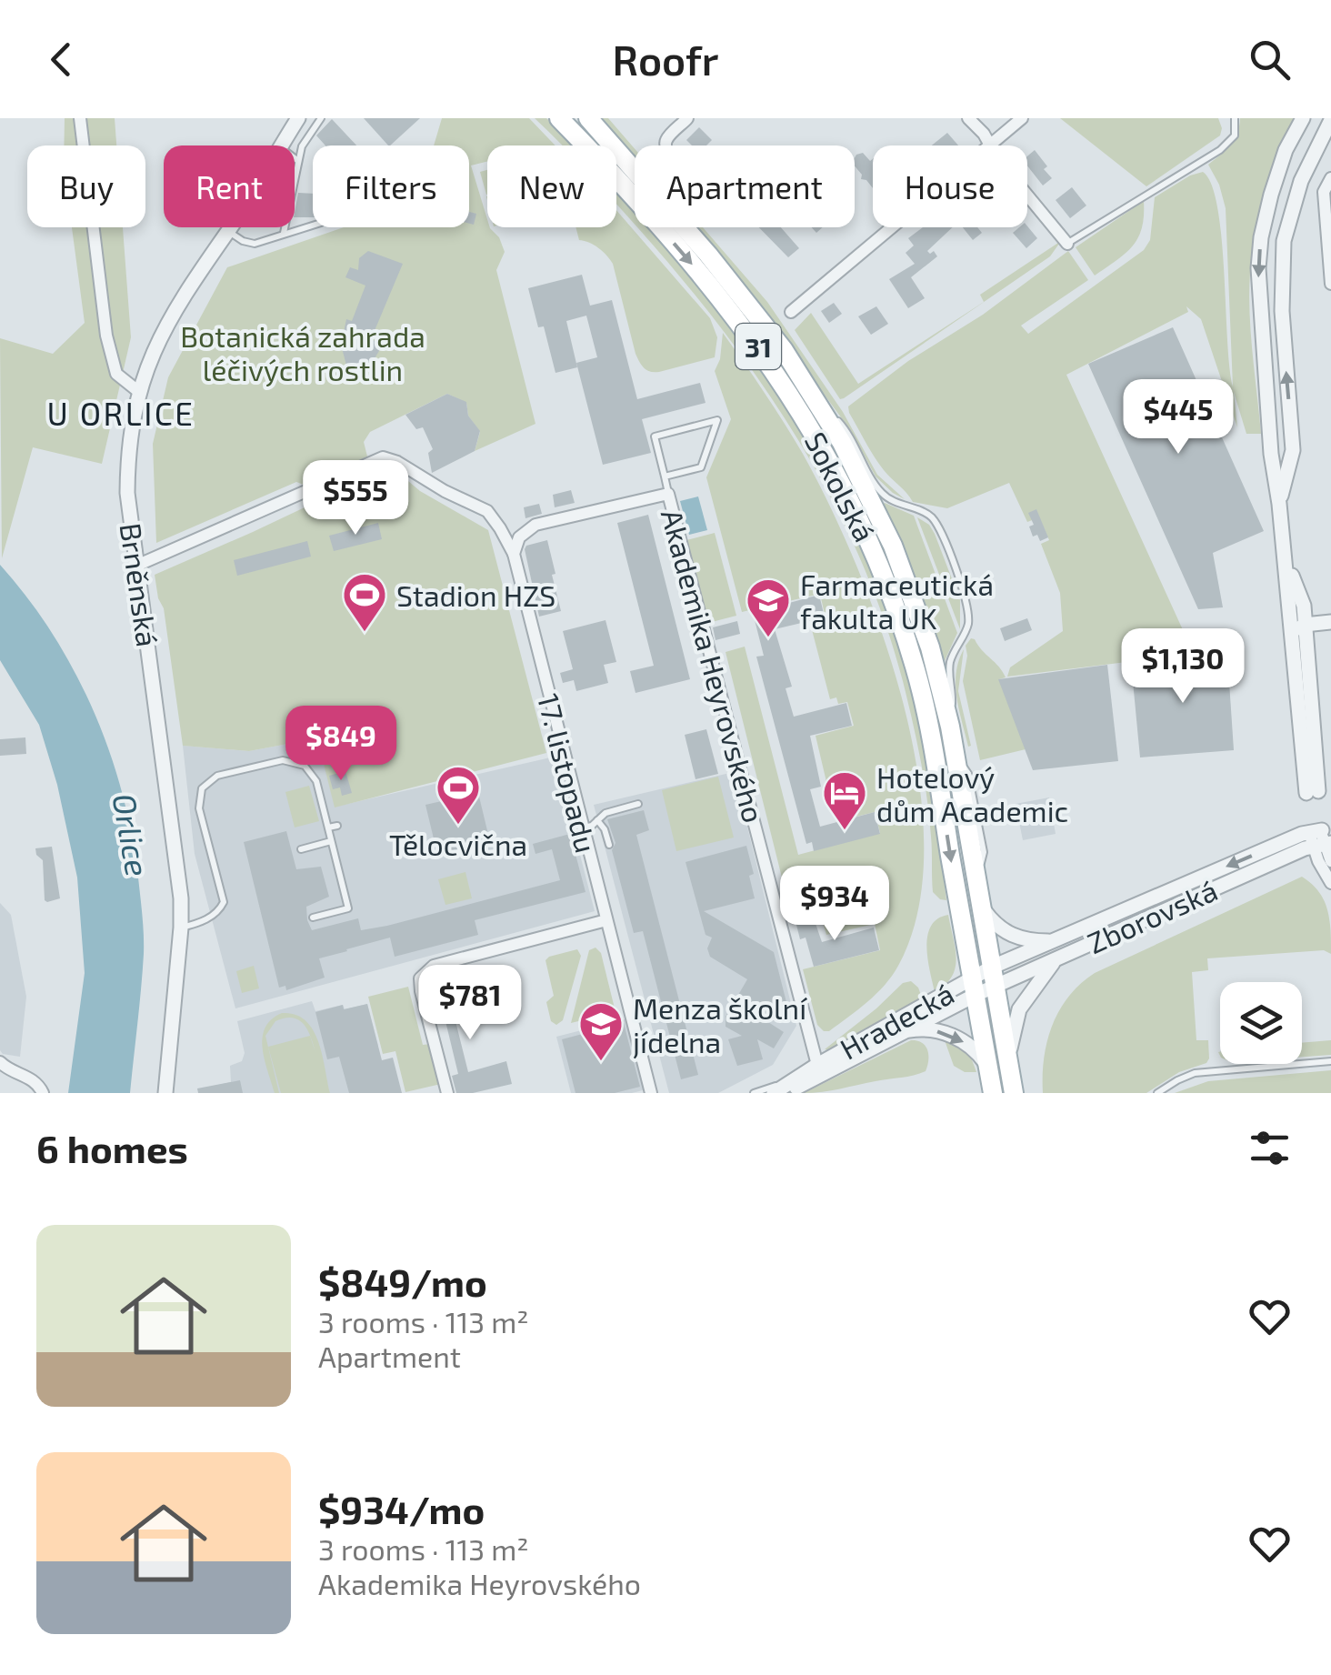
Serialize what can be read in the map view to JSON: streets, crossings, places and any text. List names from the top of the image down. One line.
{"streets":{"main road":["31","Sokolská"],"street":["Brněnská","Akademika Heyrovského","17. listopadu","Zborovská","Hradecká"]},"crossings":[["Sokolská","Zborovská"],["Sokolská","Hradecká"],["Brněnská","17. listopadu"],["Akademika Heyrovského","17. listopadu"],["Akademika Heyrovského","Hradecká"],["Zborovská","Hradecká"]],"districts":["U ORLICE"],"water":["Orlice"],"parks":["Botanická zahrada léčivých rostlin"],"places":{"sports":["Stadion HZS","Tělocvična"],"school or university":["Farmaceutická fakulta UK","Menza školní jídelna"],"hotel":["Hotelový dům Academic"]},"page":{"header":"Roofr","chip":["Buy","Rent","Filters","New","Apartment","House"],"price":["$445","$555","$1,130","$849","$934","$781"],"heading":"6 homes","list":[{"name":"$849/mo","note":"3 rooms · 113 m² · Apartment"},{"name":"$934/mo","note":"3 rooms · 113 m² · Akademika Heyrovského"}]}}
